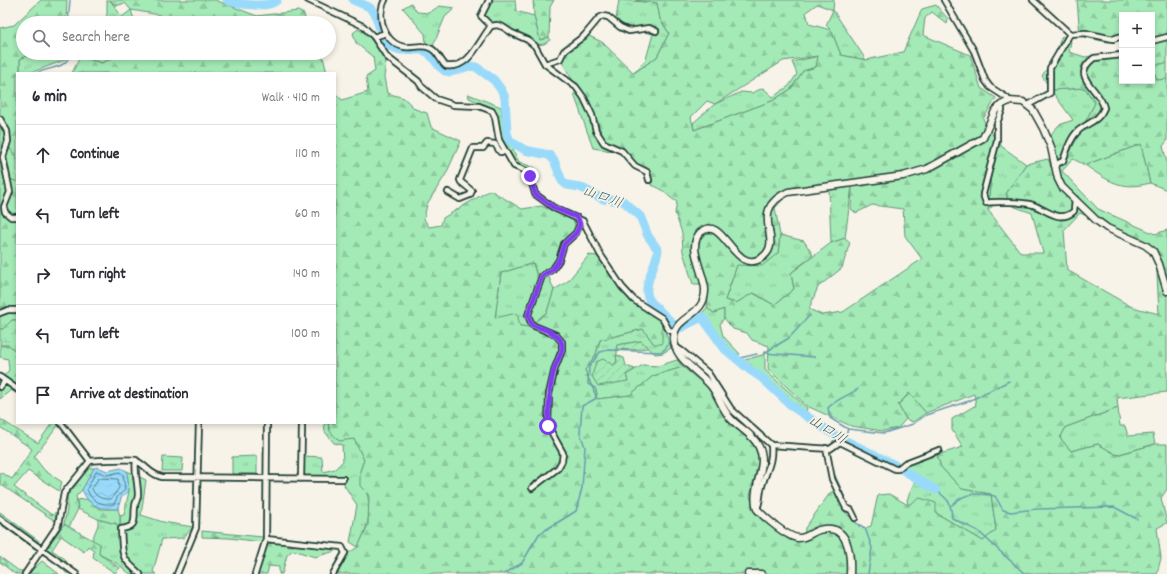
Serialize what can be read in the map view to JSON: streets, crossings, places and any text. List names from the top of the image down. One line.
{"water":["山口川"],"page":{"map_buttons":["+","−"],"search":"Search here","heading":["6 min","Walk · 410 m"],"list":[["Continue","110 m"],["Turn left","60 m"],["Turn right","140 m"],["Turn left","100 m"],"Arrive at destination"]}}
